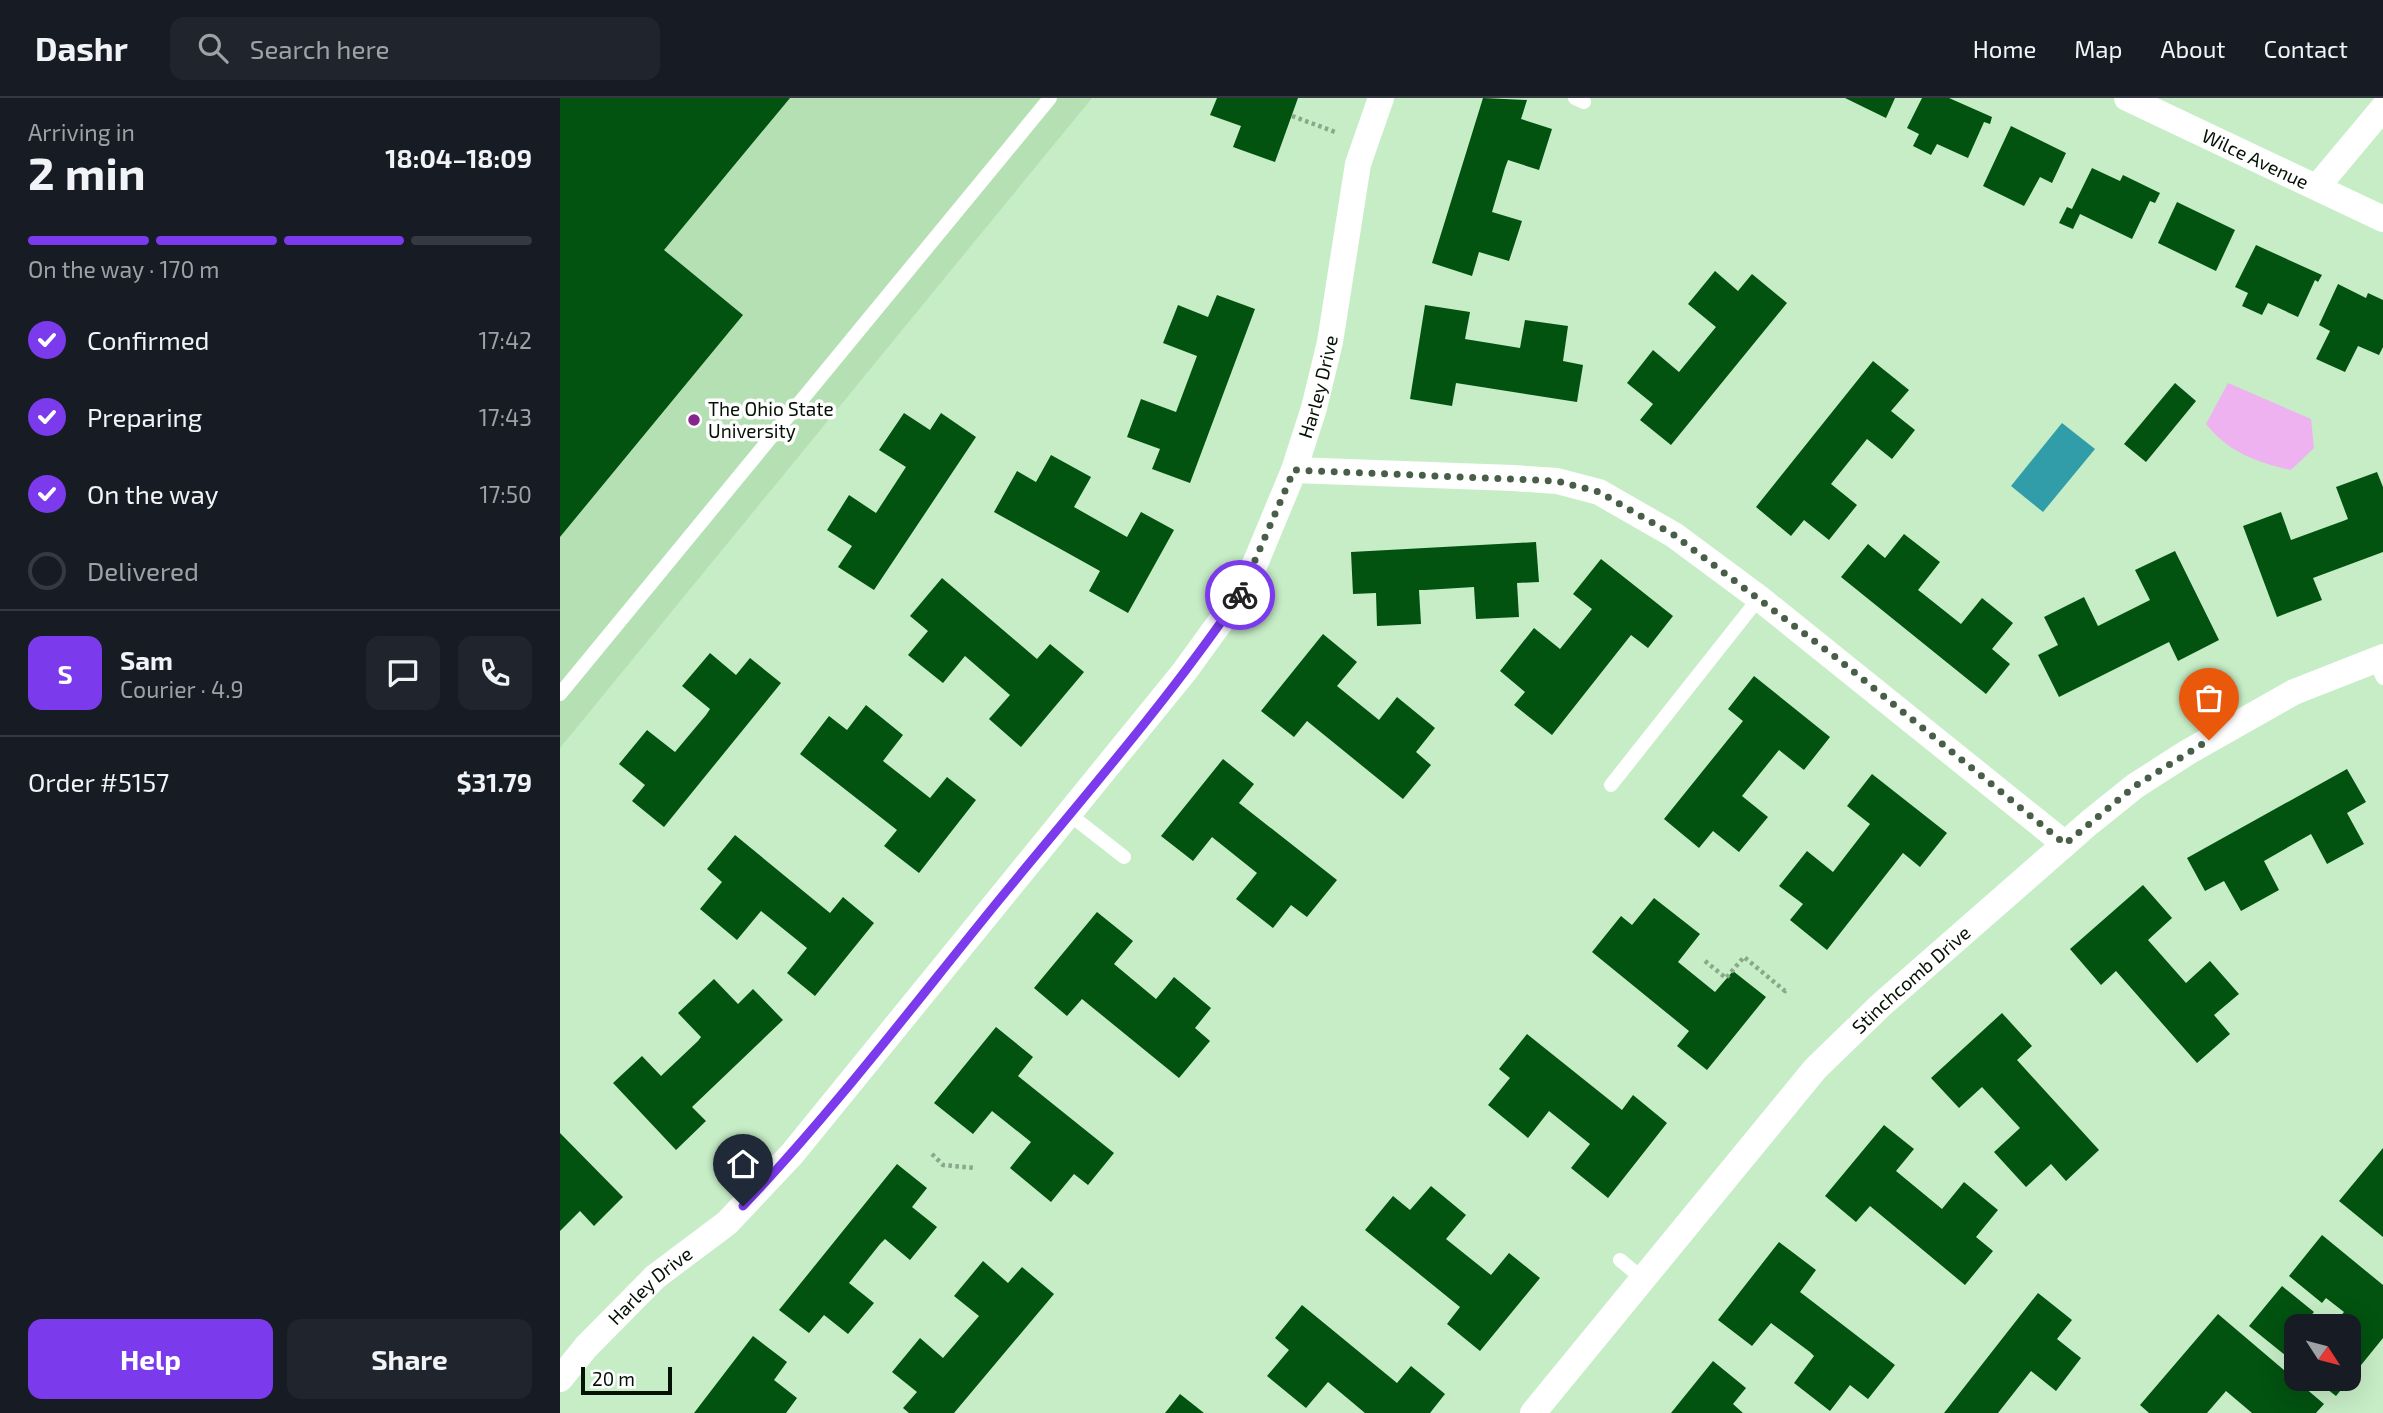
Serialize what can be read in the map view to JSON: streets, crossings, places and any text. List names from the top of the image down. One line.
{"streets":{"street":["Wilce Avenue","Harley Drive","Stinchcomb Drive"]},"places":["The Ohio State University"],"scale_bar":"20 m","north":"bottom right","page":{"header":"Dashr","search":"Search here","nav":["Home","Map","About","Contact"],"heading":["2 min","Arriving in","18:04–18:09"],"panel":["Sam","Courier · 4.9","Order #5157","$31.79"],"bar":"On the way · 170 m","list":[["Confirmed","17:42"],["Preparing","17:43"],["On the way","17:50"],"Delivered"],"round":"S","buttons":["Help","Share"],"scale":"20 m"}}
